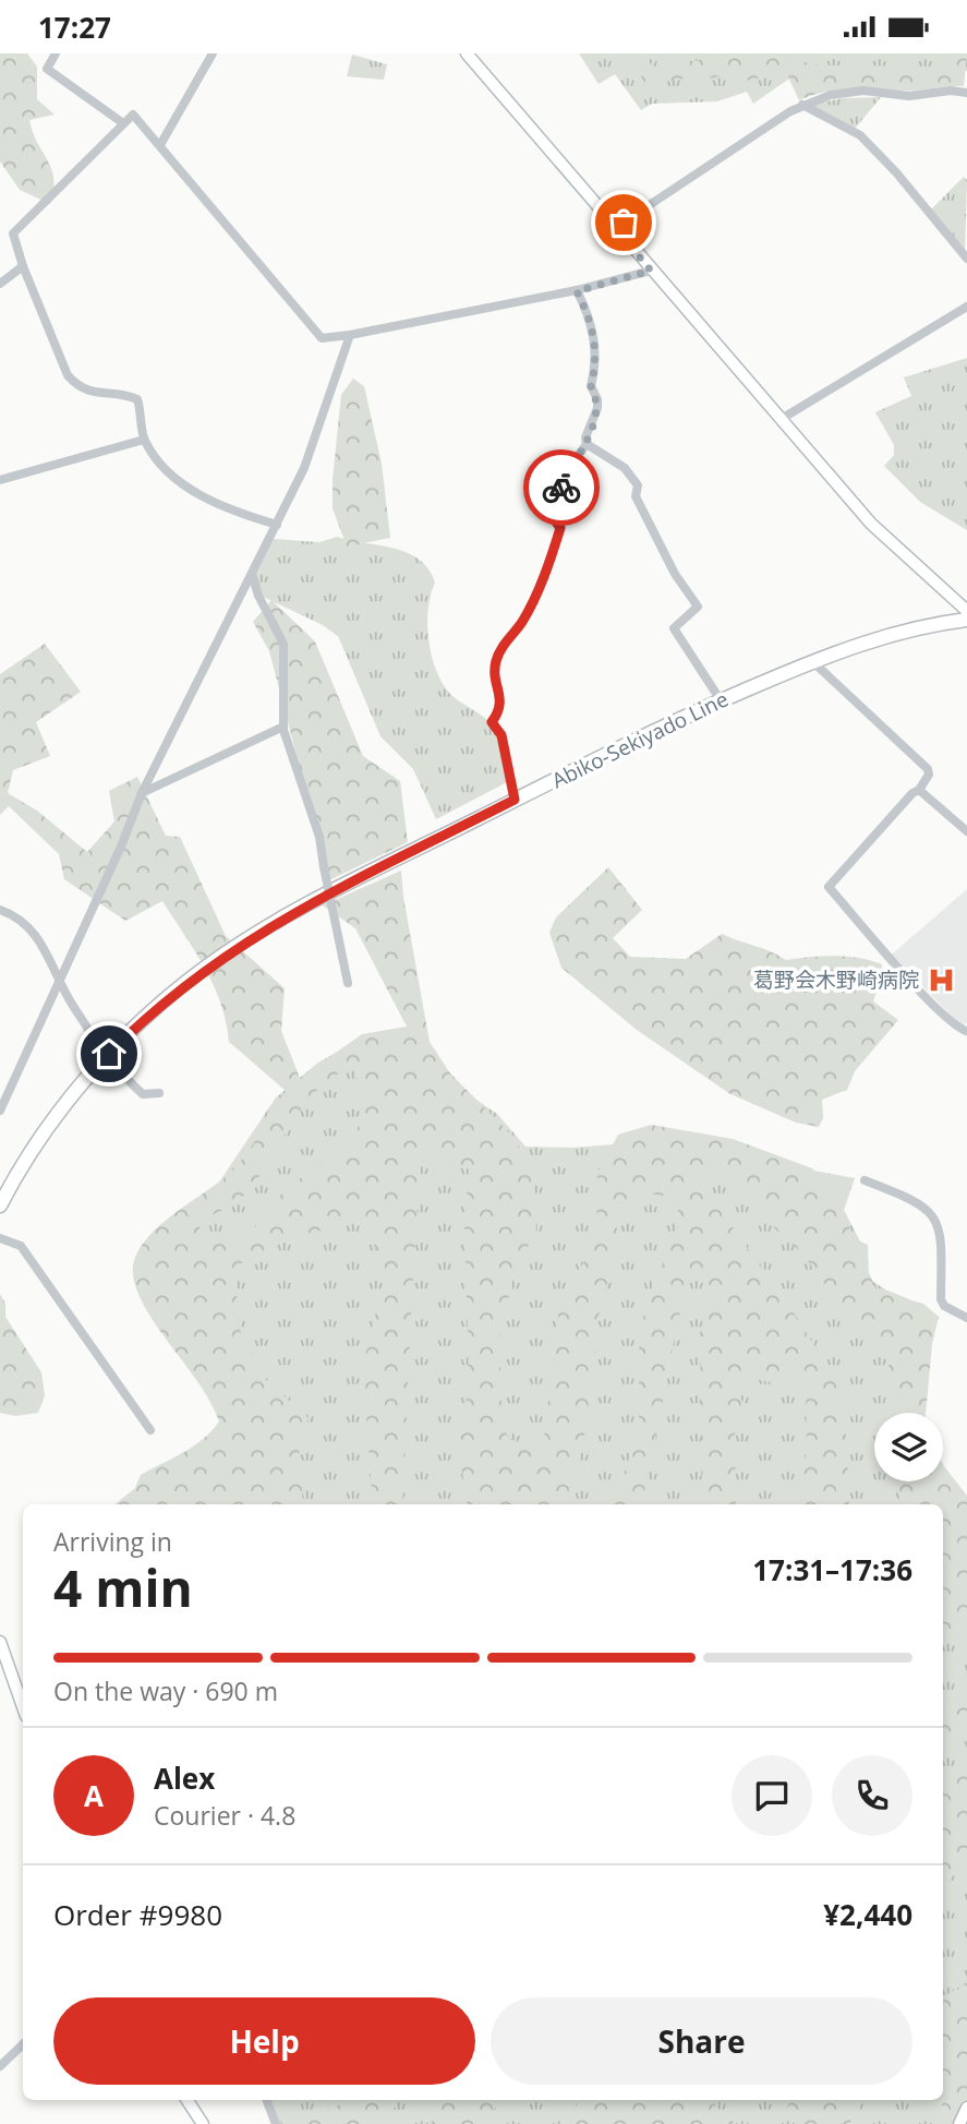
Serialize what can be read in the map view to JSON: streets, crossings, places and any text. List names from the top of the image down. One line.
{"streets":{"main road":["Abiko-Sekiyado Line"]},"places":{"hospital":["葛野会木野崎病院"]},"page":{"status":"17:27","heading":["4 min","Arriving in","17:31–17:36"],"panel":["Alex","Courier · 4.8","Order #9980","¥2,440"],"bar":"On the way · 690 m","round":"A","buttons":["Help","Share"]}}
